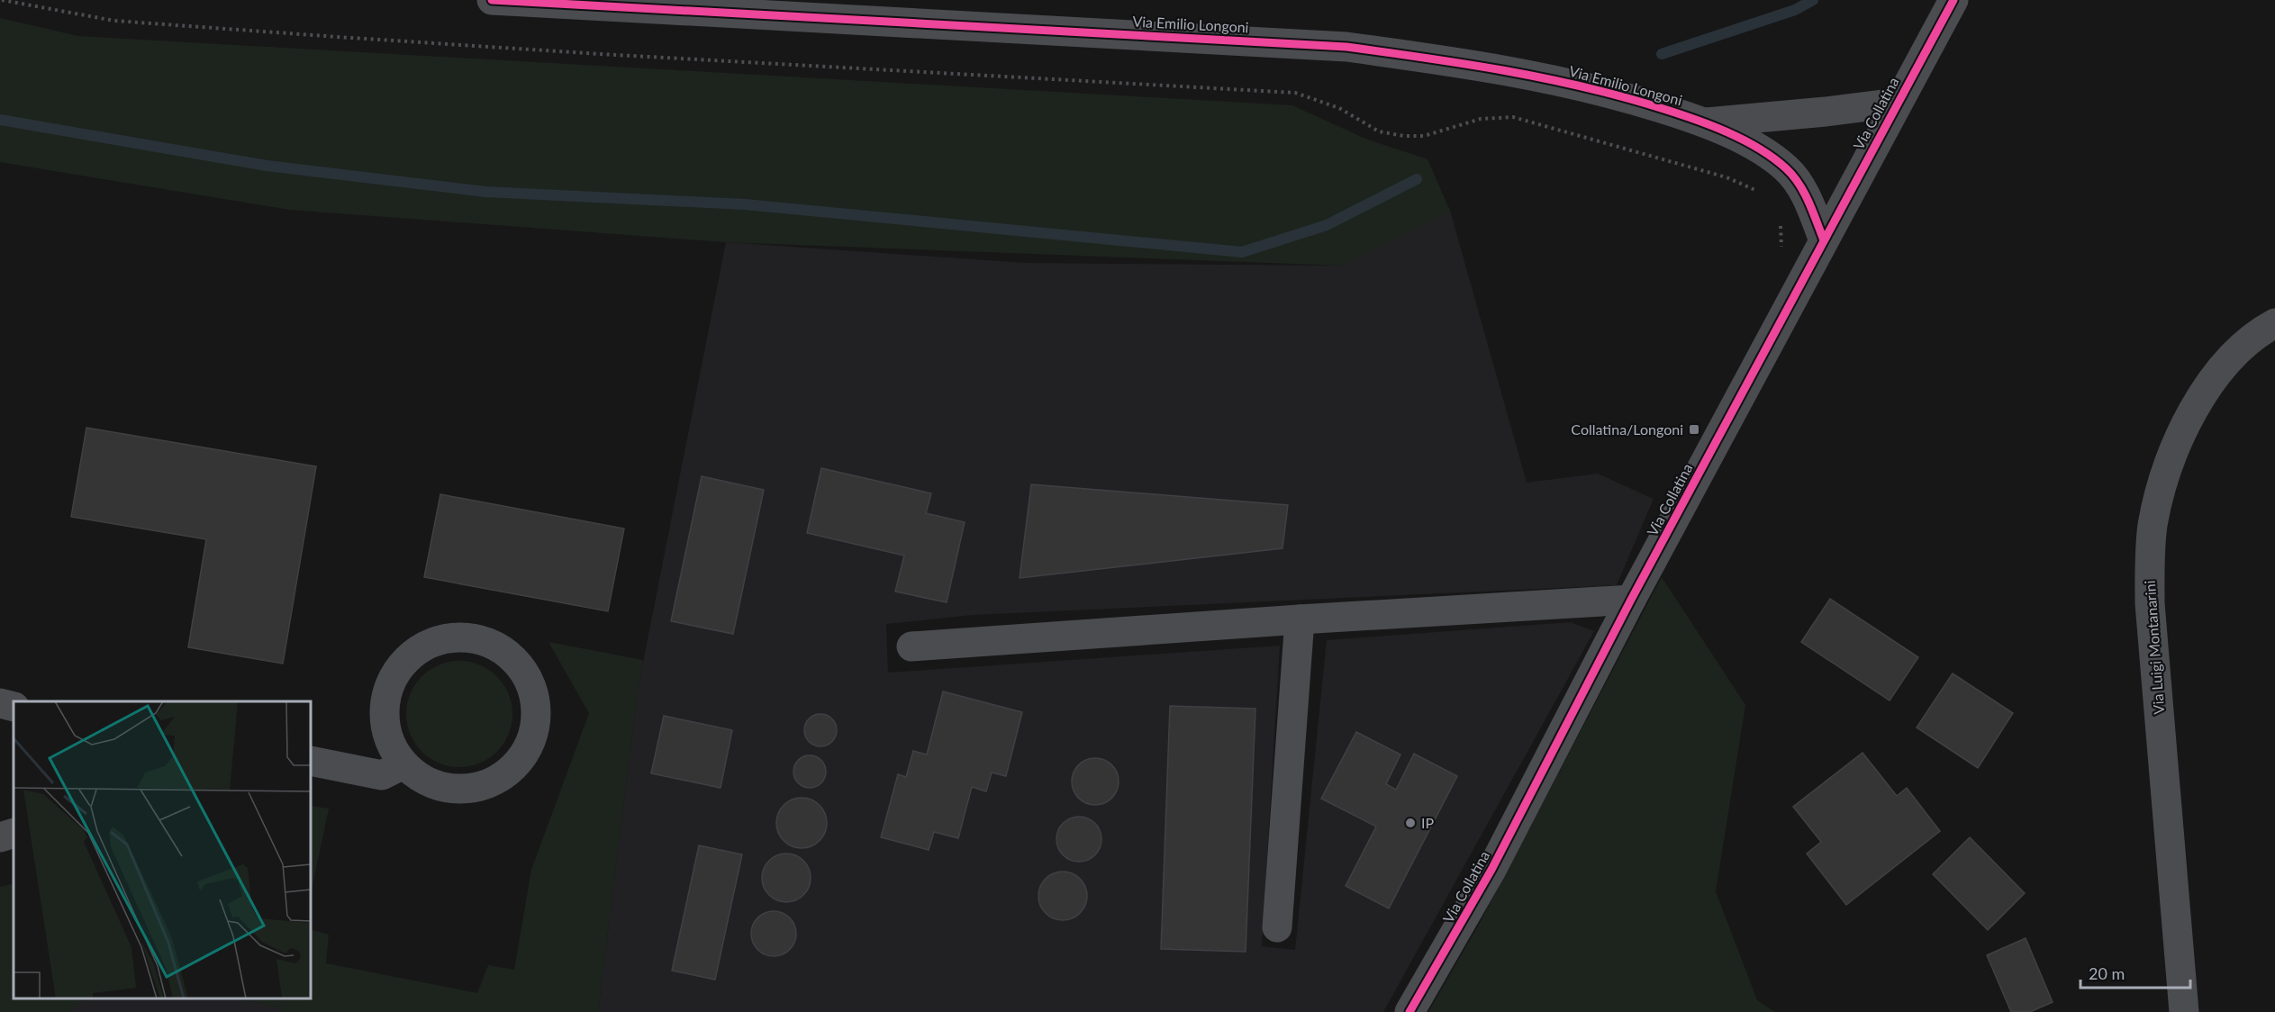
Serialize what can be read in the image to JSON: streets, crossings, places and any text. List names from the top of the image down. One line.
{"streets":{"street":["Via Emilio Longoni","Via Collatina","Via Luigi Montanarini"]},"crossings":[["Via Emilio Longoni","Via Collatina"]],"places":{"transit":["Collatina/Longoni"],"other":["IP"]},"scale_bar":"20 m"}
